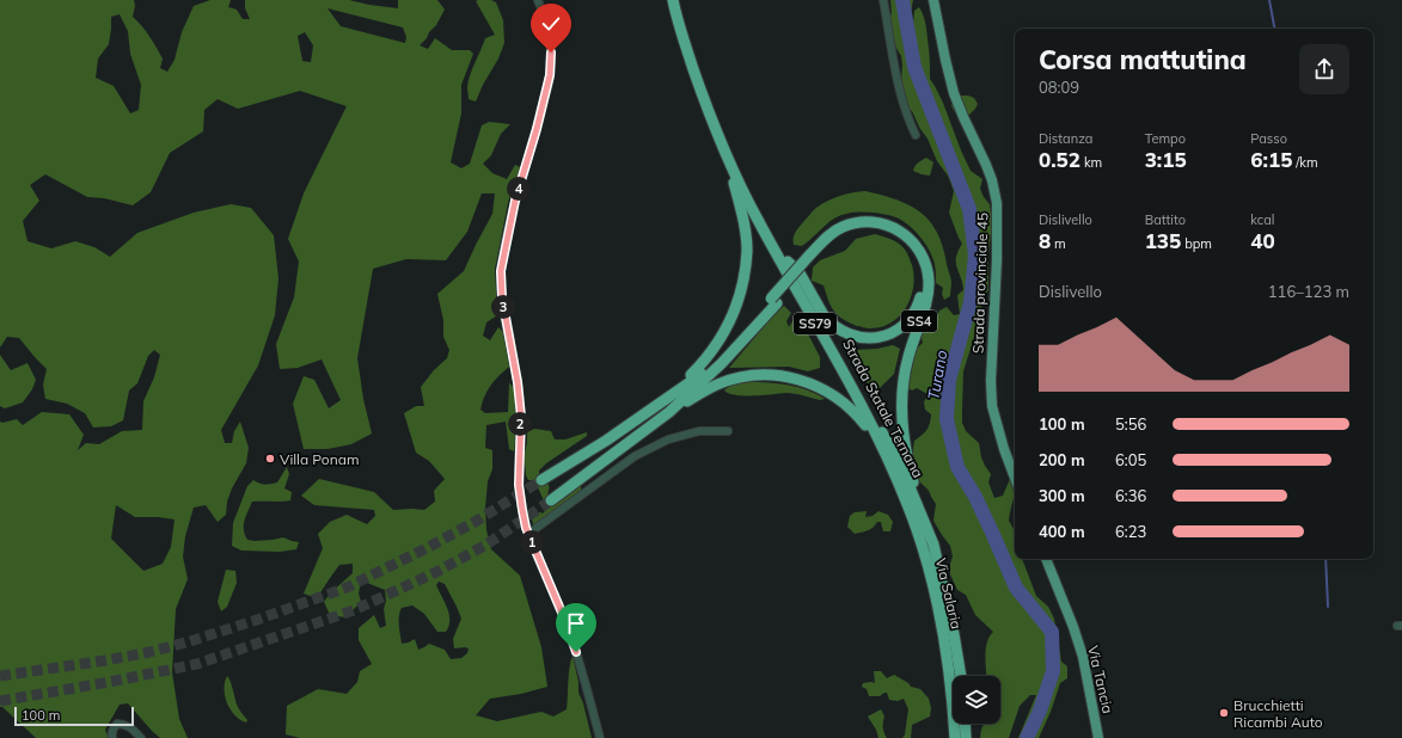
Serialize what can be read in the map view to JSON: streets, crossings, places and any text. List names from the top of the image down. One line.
{"streets":{"highway":["SS4","SS79","Strada Statale Ternana","Via Salaria"],"main road":["Strada provinciale 45","Via Tancia"]},"crossings":[["SS4","Strada Statale Ternana"],["SS4","Via Salaria"],["Strada Statale Ternana","Via Salaria"]],"water":["Turano"],"places":["Villa Ponam","Brucchietti Ricambi Auto"],"scale_bar":"100 m","page":{"heading":["Corsa mattutina","08:09"],"stats":[["Distanza","0.52 km"],["Tempo","3:15"],["Passo","6:15 /km"],["Dislivello","8 m"],["Battito","135 bpm"],["kcal","40"]],"pins":["4","3","2","1"],"chart":["Dislivello","116–123 m"],"list":[{"name":"100 m","note":"5:56"},{"name":"200 m","note":"6:05"},{"name":"300 m","note":"6:36"},{"name":"400 m","note":"6:23"}],"scale":"100 m"}}
